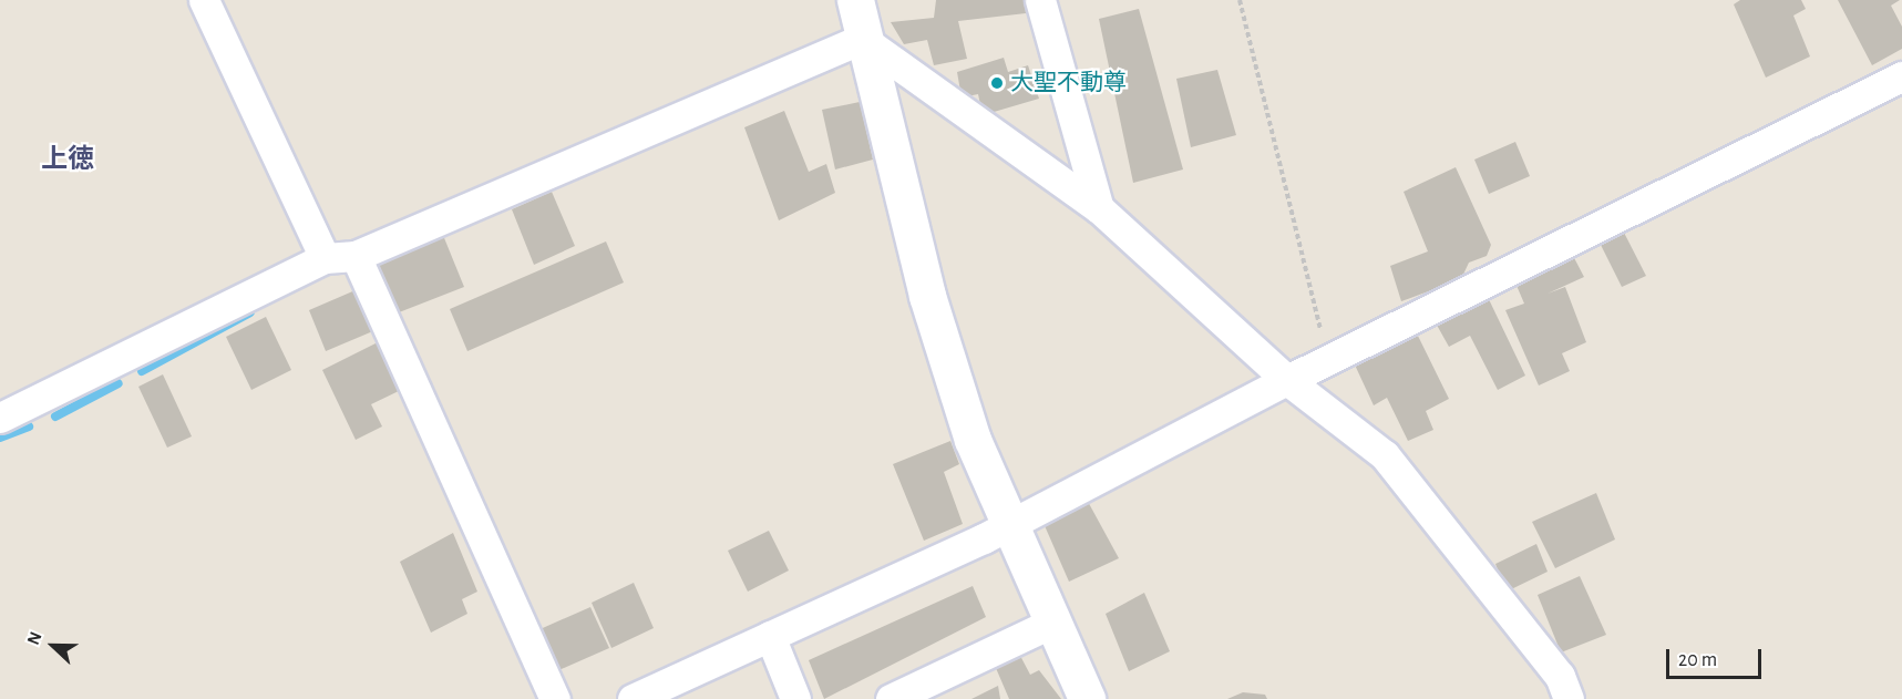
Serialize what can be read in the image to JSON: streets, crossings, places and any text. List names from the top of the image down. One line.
{"districts":["上徳"],"places":["大聖不動尊"],"scale_bar":"20 m","north":"left"}
